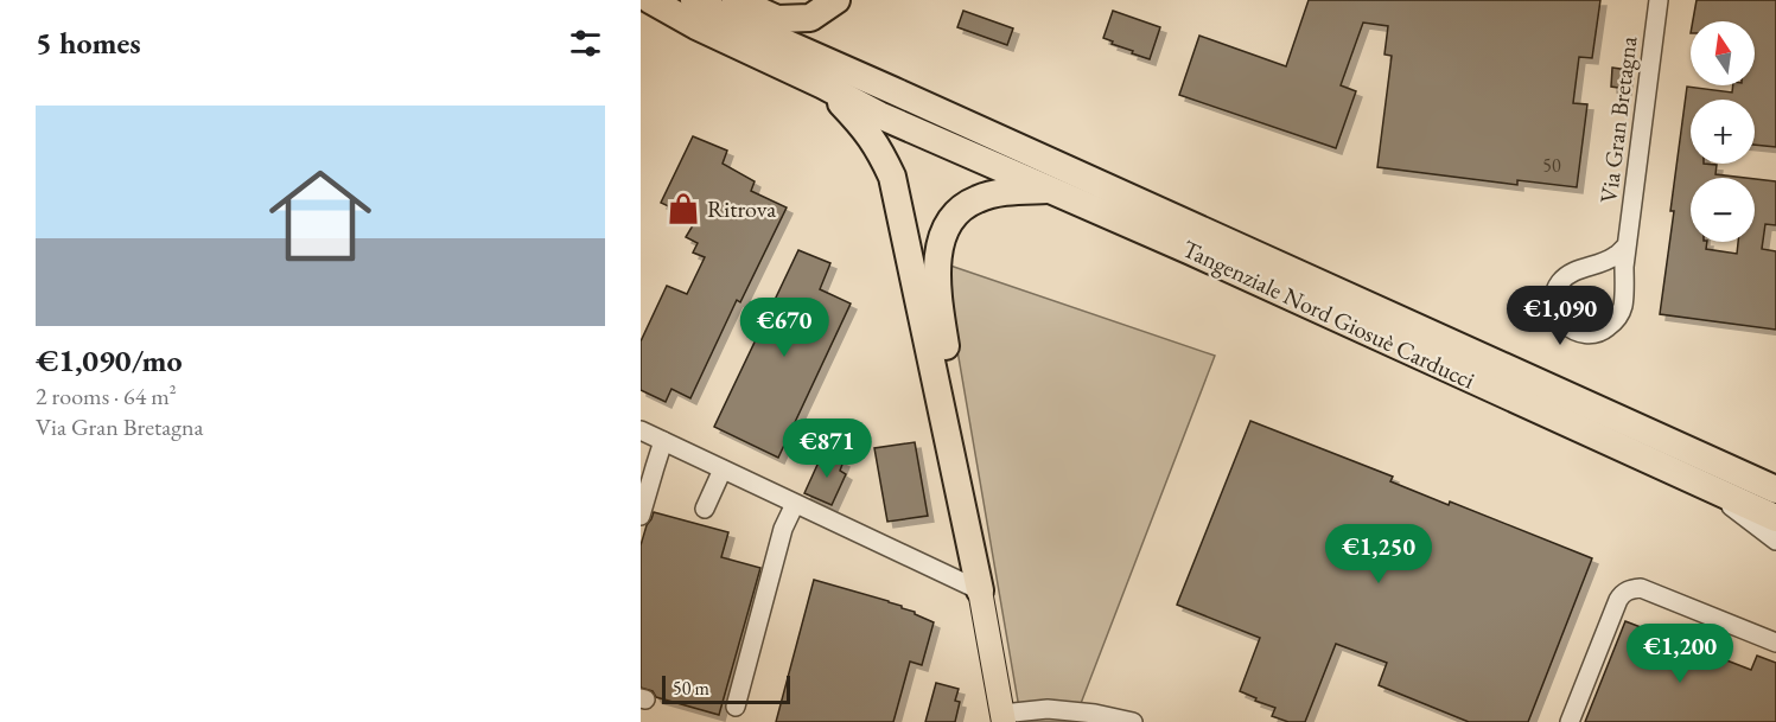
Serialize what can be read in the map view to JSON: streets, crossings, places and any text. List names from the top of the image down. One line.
{"streets":{"highway":["Tangenziale Nord Giosuè Carducci"],"street":["Via Gran Bretagna"]},"places":{"shop":["Ritrova"]},"house_numbers":["50"],"scale_bar":"50 m","north":"top","page":{"heading":"5 homes","map_buttons":["+","−"],"list":[{"name":"€1,090/mo","note":"2 rooms · 64 m² · Via Gran Bretagna"}],"price":["€1,090","€670","€871","€1,250","€1,200"],"scale":"50 m"}}
